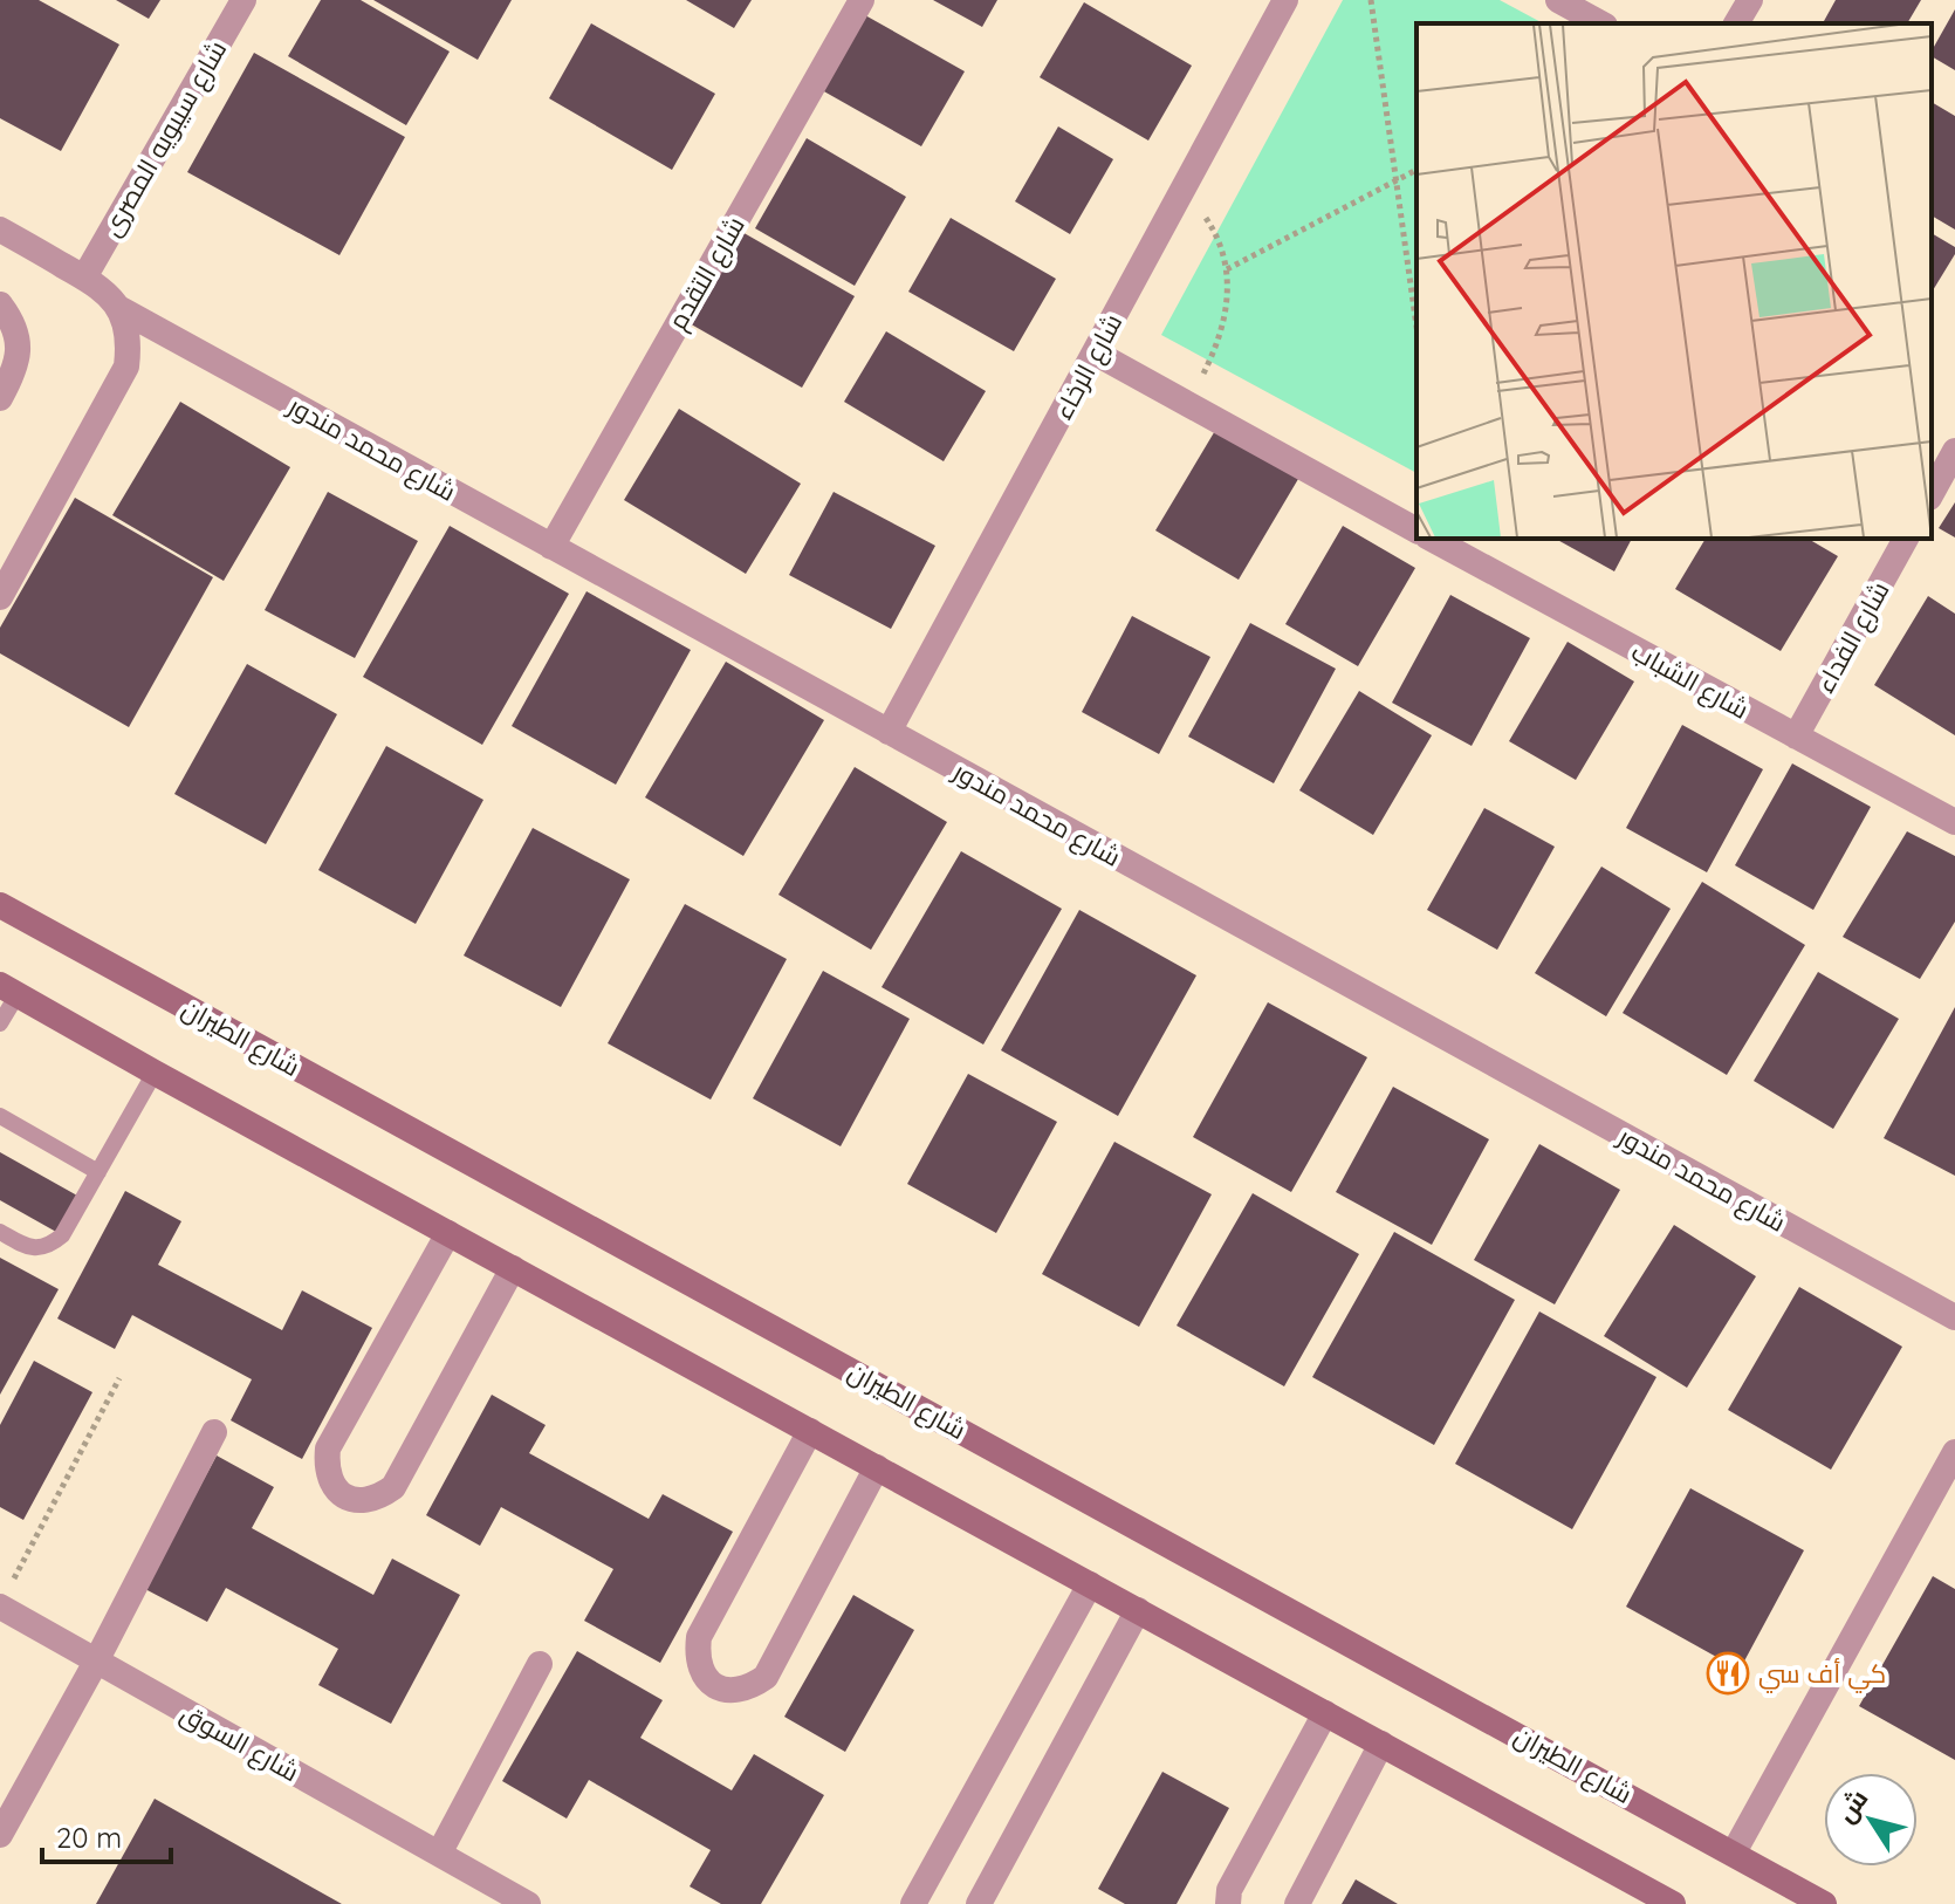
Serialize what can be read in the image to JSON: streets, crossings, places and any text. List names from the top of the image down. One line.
{"streets":{"main road":["شارع الطيران"],"street":["شارع سيبويه المصرى","شارع التقدم","شارع الرخاء","شارع محمد مندور","شارع الفداء","شارع الشباب","شارع السوق"]},"crossings":[["شارع سيبويه المصرى","شارع محمد مندور"],["شارع التقدم","شارع محمد مندور"],["شارع الرخاء","شارع محمد مندور"],["شارع الفداء","شارع الشباب"]],"places":{"restaurant":["كي أف سي"]},"scale_bar":"20 m","north":"top left"}
